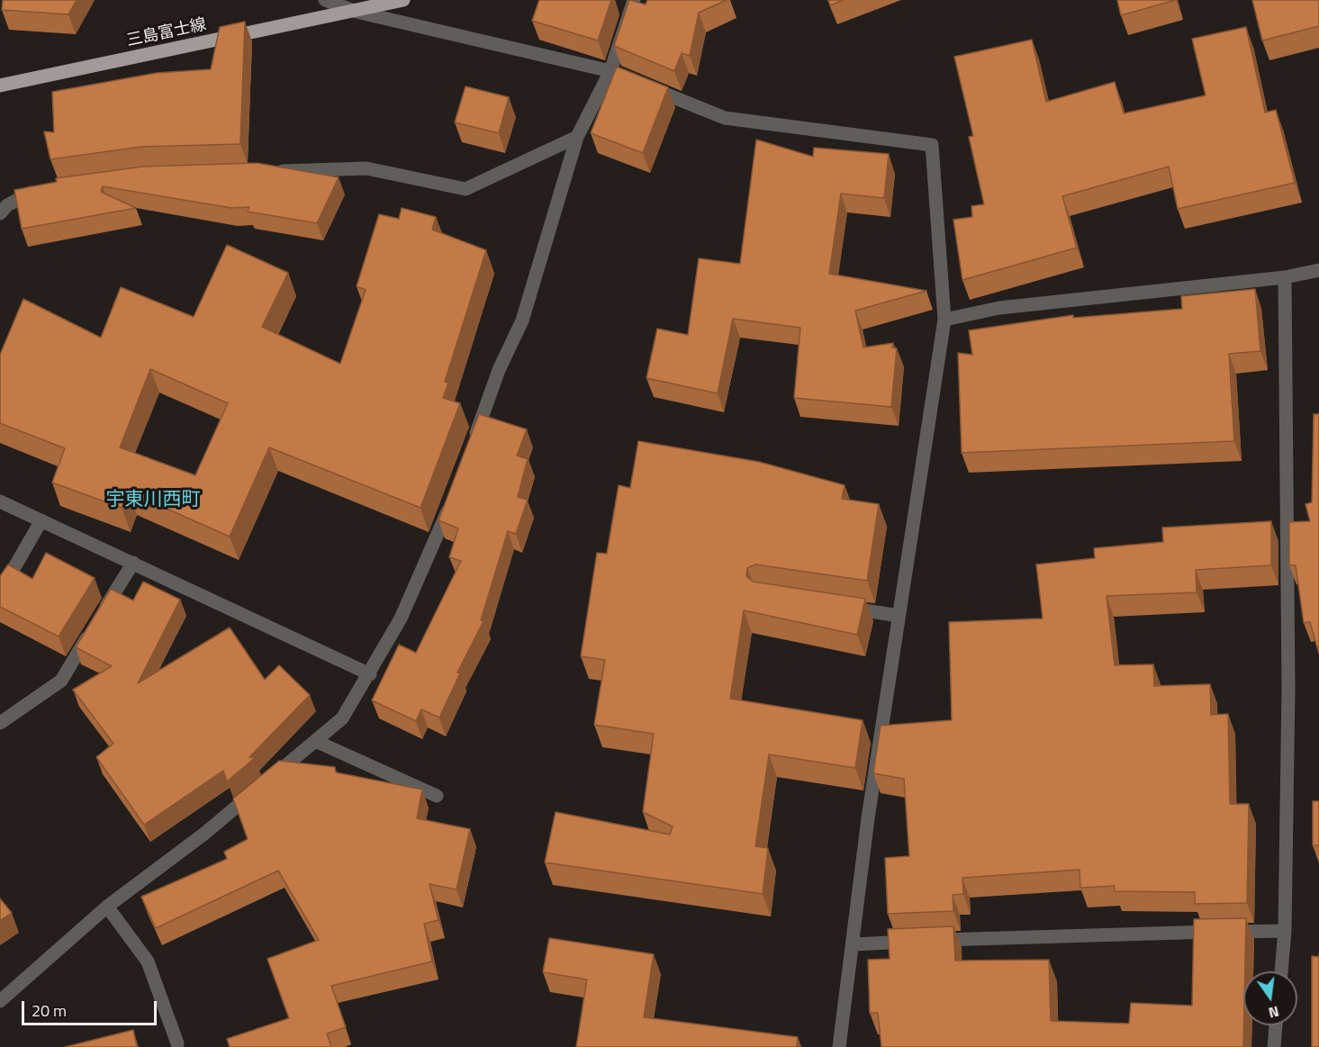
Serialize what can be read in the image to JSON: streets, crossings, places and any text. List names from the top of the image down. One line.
{"streets":{"main road":["三島富士線"]},"districts":["宇東川西町"],"scale_bar":"20 m","north":"bottom"}
